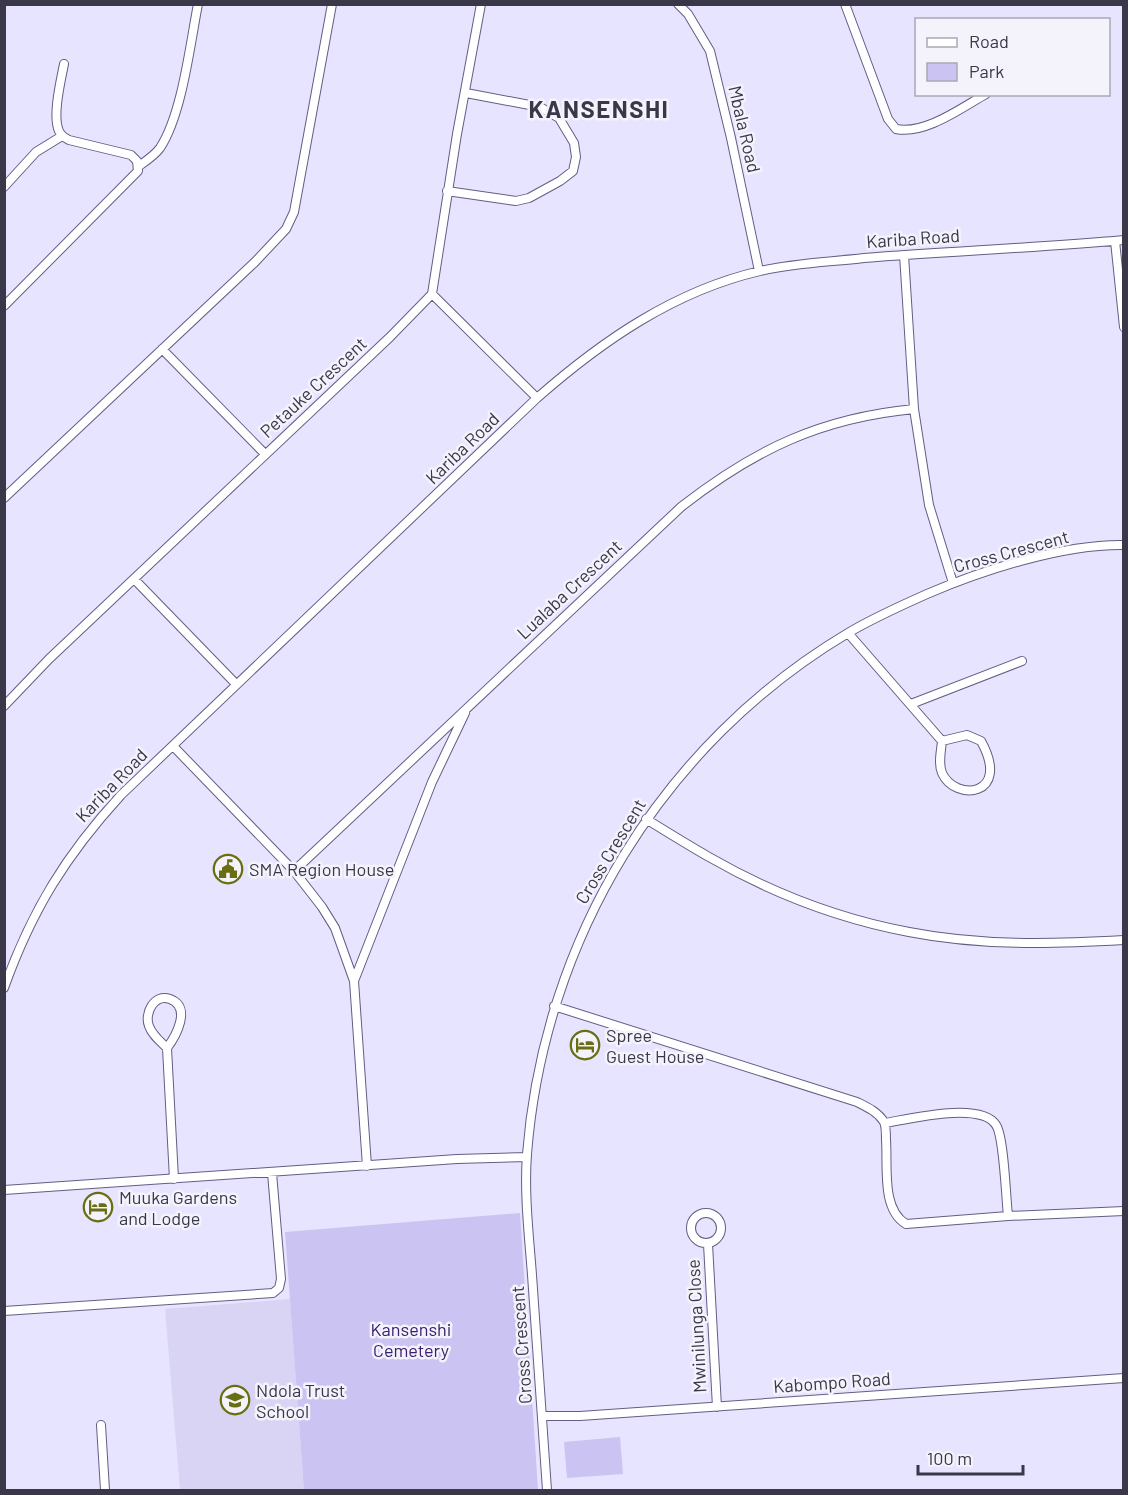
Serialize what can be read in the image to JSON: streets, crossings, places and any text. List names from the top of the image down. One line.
{"streets":{"street":["Mbala Road","Kariba Road","Petauke Crescent","Cross Crescent","Lualaba Crescent","Mwinilunga Close","Kabompo Road"]},"crossings":[["Mbala Road","Kariba Road"],["Cross Crescent","Kabompo Road"],["Mwinilunga Close","Kabompo Road"]],"districts":["KANSENSHI"],"parks":["Kansenshi Cemetery"],"places":{"public building":["SMA Region House"],"hotel":["Spree Guest House","Muuka Gardens and Lodge"],"school or university":["Ndola Trust School"]},"legend":["Road","Park"],"scale_bar":"100 m"}
